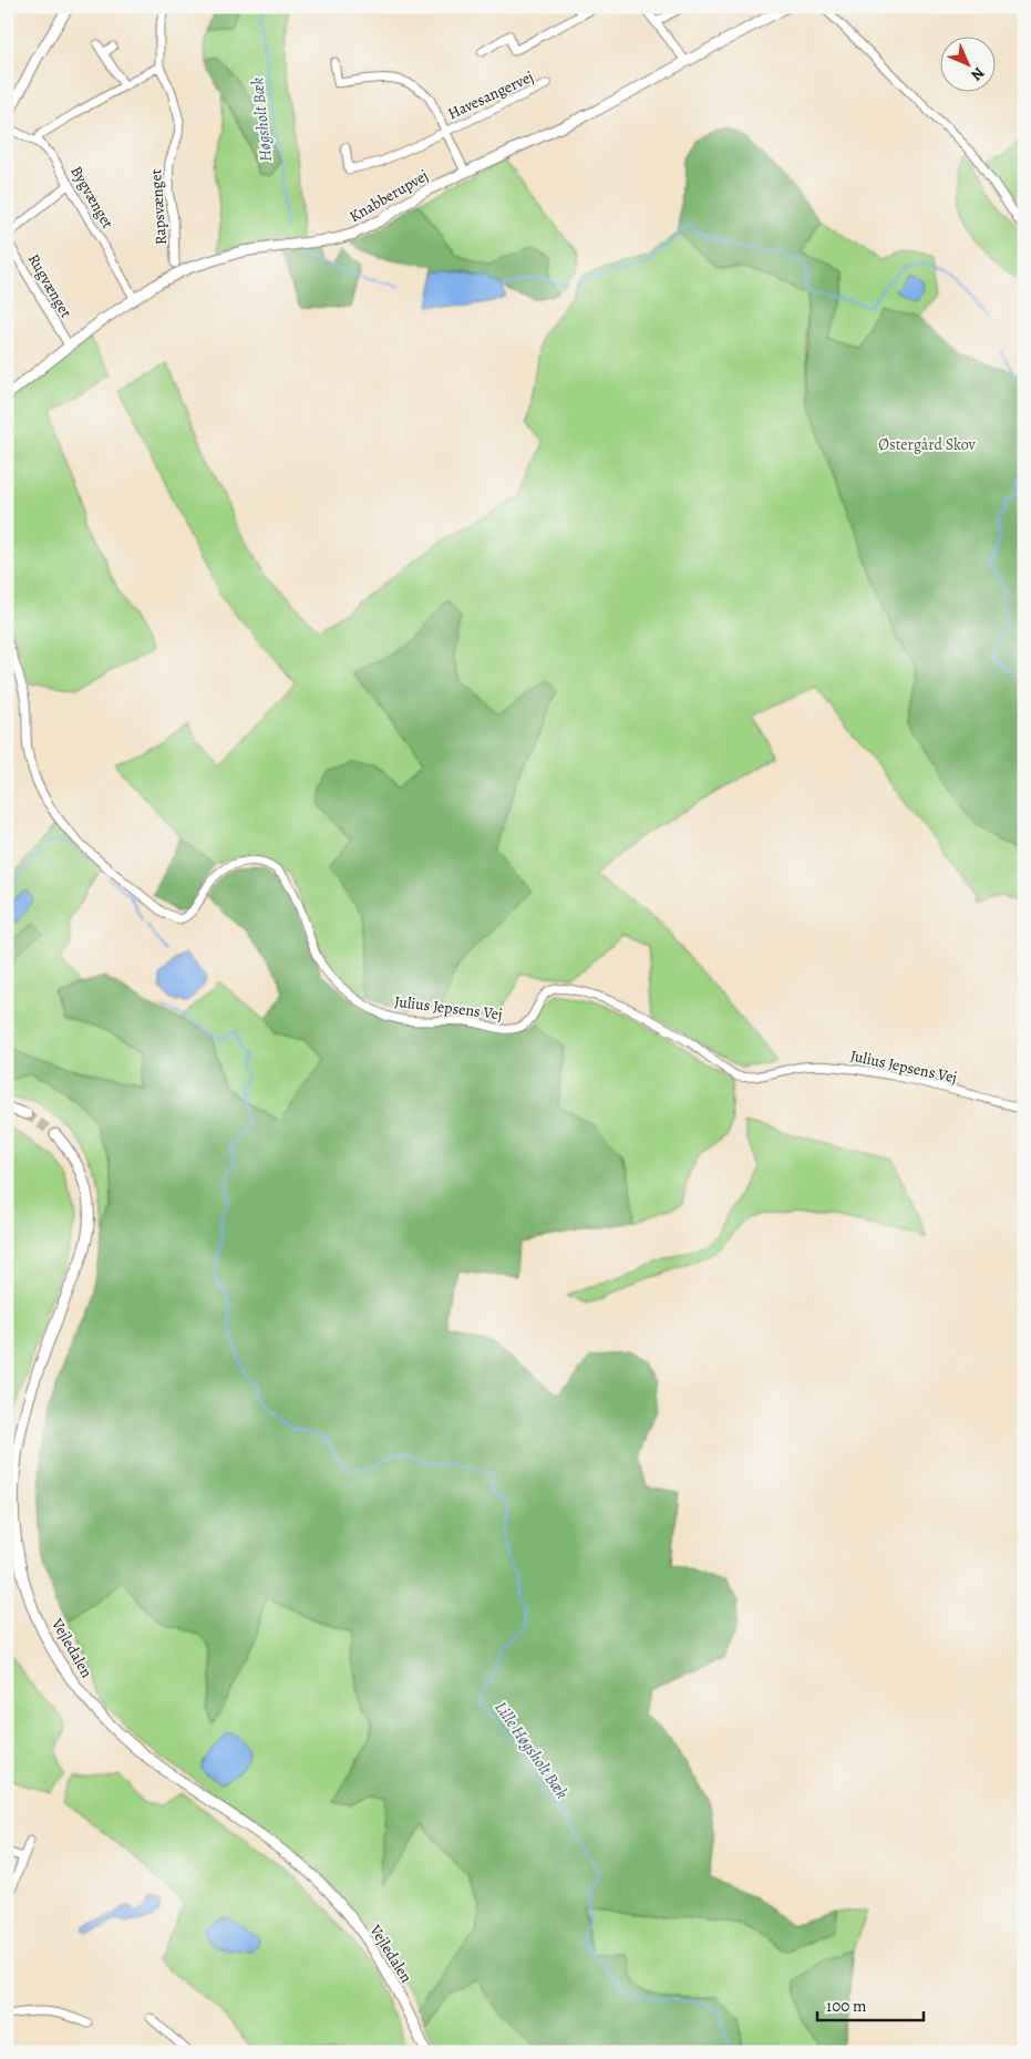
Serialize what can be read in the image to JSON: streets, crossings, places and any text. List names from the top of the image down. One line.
{"streets":{"street":["Havesangervej","Knabberupvej","Bygvænget","Rapsvænget","Rugvænget","Julius Jepsens Vej","Vejledalen"]},"crossings":[["Havesangervej","Knabberupvej"],["Knabberupvej","Bygvænget"],["Knabberupvej","Rugvænget"],["Bygvænget","Rugvænget"]],"water":["Høgsholt Bæk","Lille Høgsholt Bæk"],"parks":["Østergård Skov"],"scale_bar":"100 m","north":"bottom right"}
